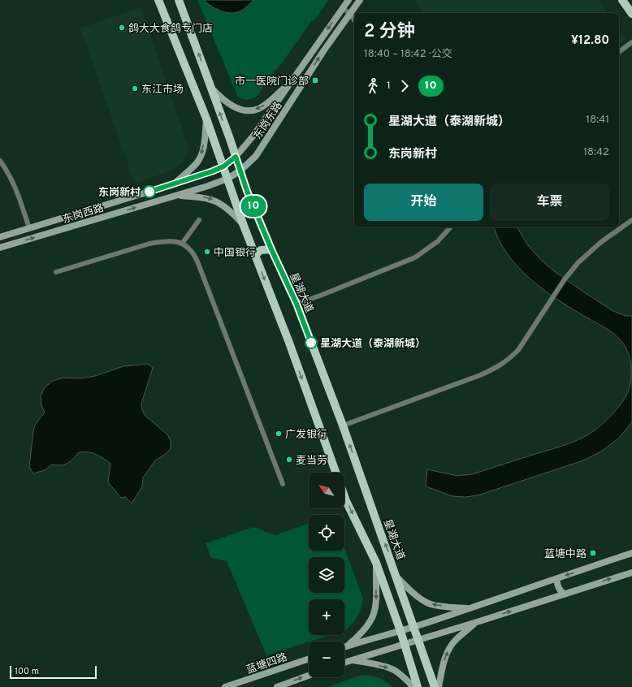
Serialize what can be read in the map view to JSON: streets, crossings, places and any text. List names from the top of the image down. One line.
{"streets":{"main road":["东岗东路","东岗西路","星湖大道","蓝塘四路"]},"crossings":[["东岗东路","东岗西路"],["东岗东路","星湖大道"]],"places":{"other":["鸽大大食鸽专门店","东江市场","东岗新村","中国银行","星湖大道（泰湖新城）","广发银行","麦当劳"],"transit":["市一医院门诊部","蓝塘中路"]},"lines":["bus line 10"],"scale_bar":"100 m","north":"top left","page":{"on_map":"10","heading":["2 分钟","18:40 – 18:42 · 公交","¥12.80"],"legs":["1","10"],"list":[{"name":"星湖大道（泰湖新城）","value":"18:41"},{"name":"东岗新村","value":"18:42"}],"buttons":["开始","车票"],"map_buttons":["+","−"],"scale":"100 m"}}
